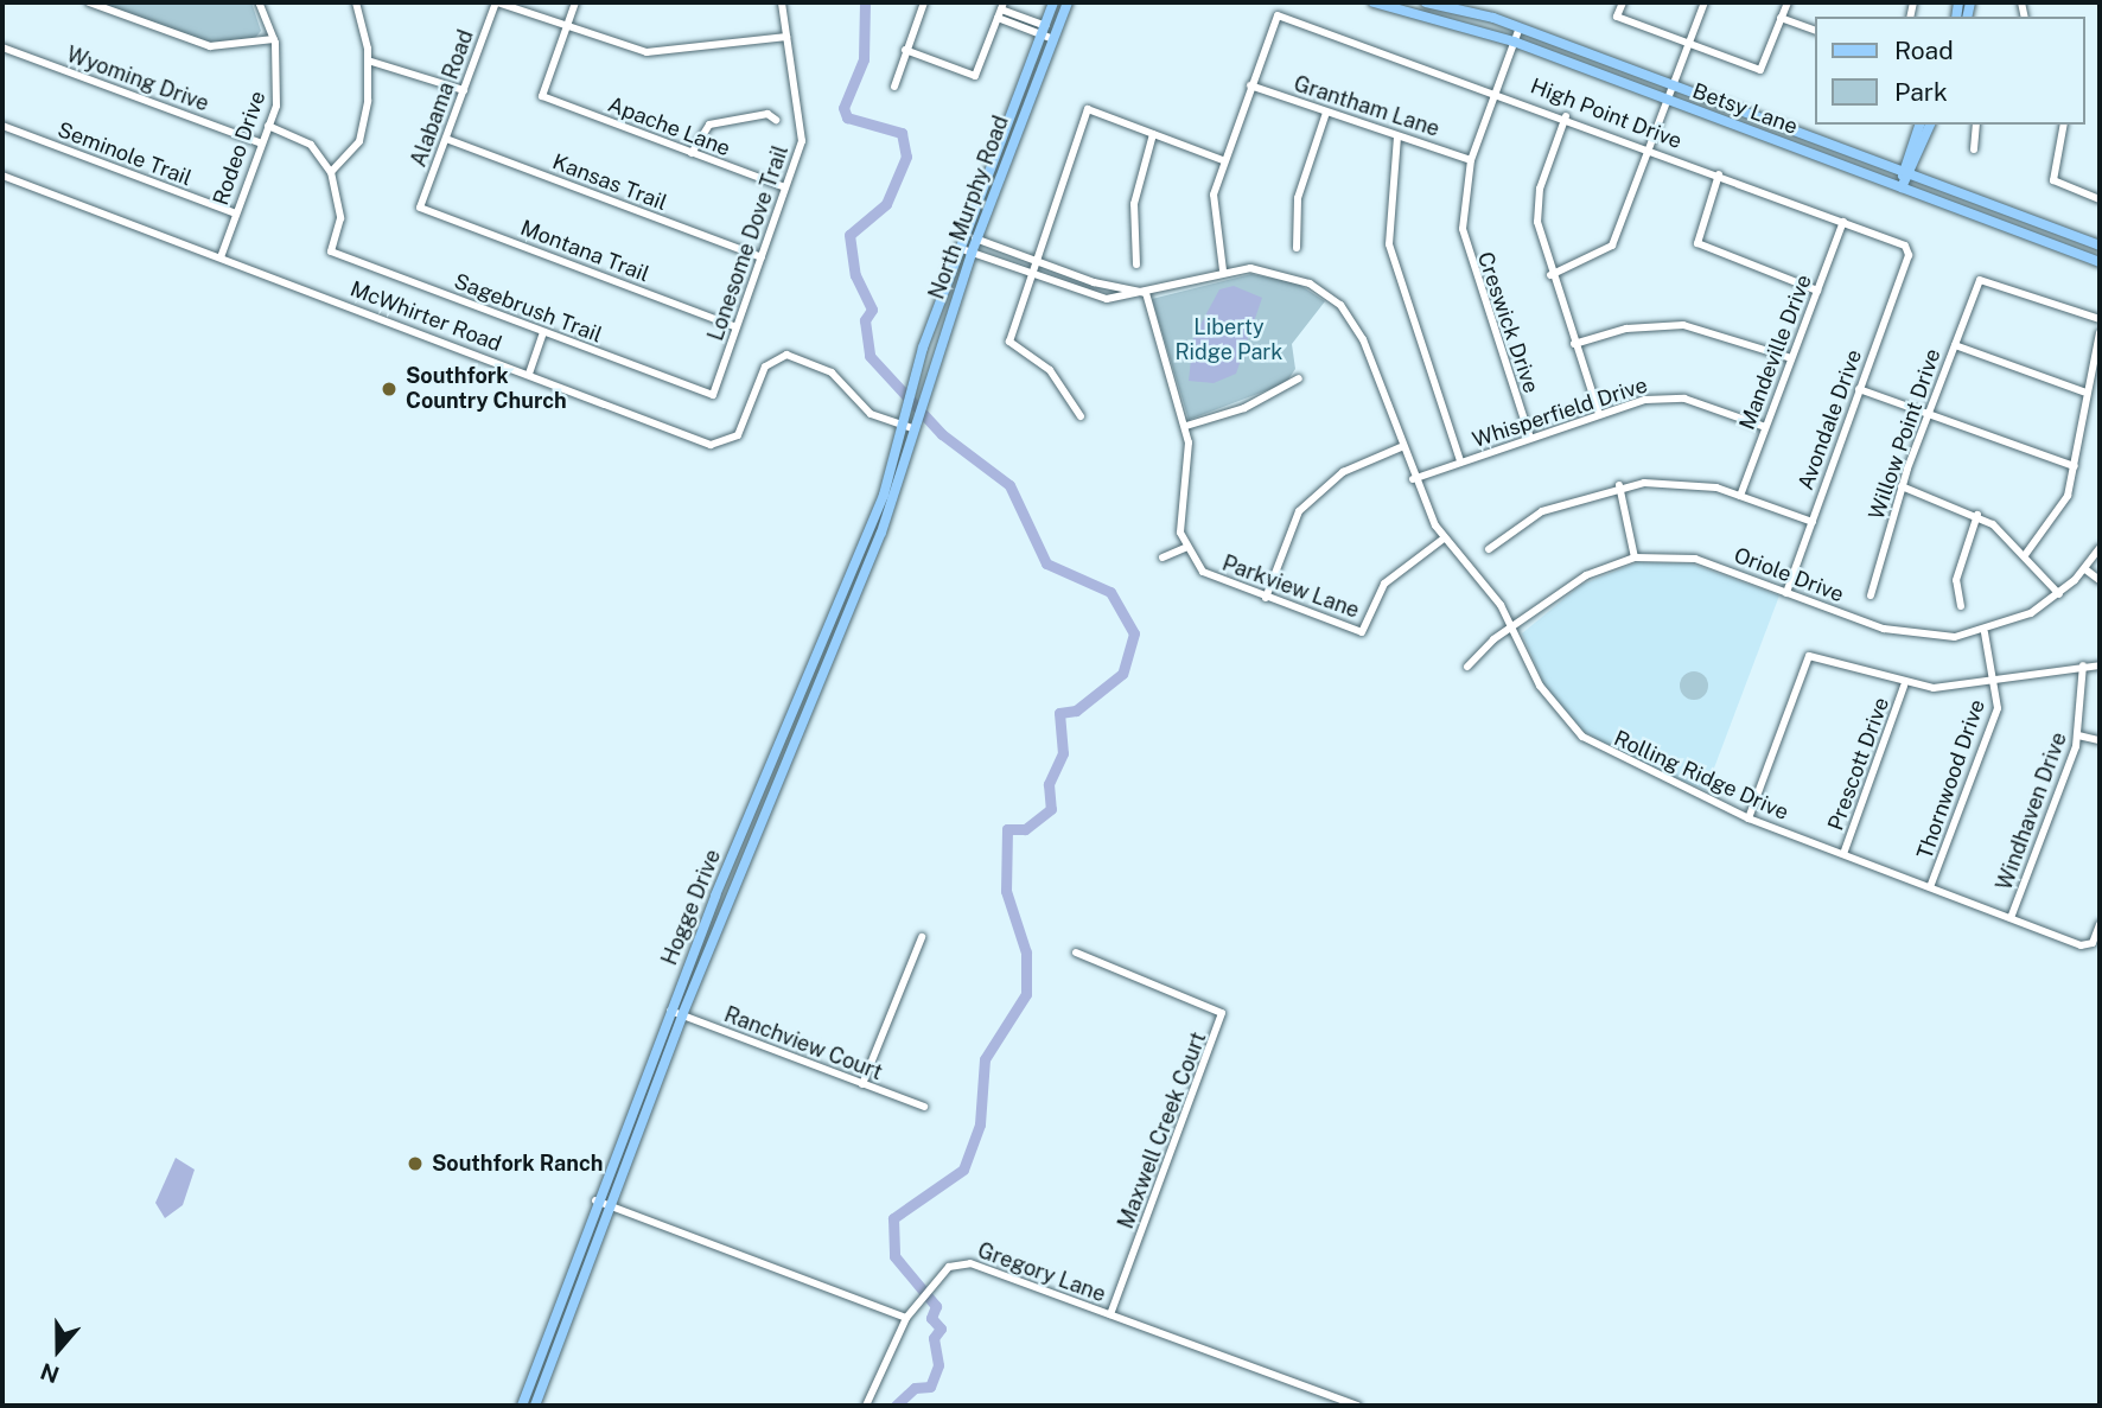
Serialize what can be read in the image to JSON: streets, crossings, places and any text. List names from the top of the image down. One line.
{"streets":{"main road":["Betsy Lane","North Murphy Road","Hogge Drive"],"street":["Wyoming Drive","Alabama Road","Grantham Lane","High Point Drive","Apache Lane","Rodeo Drive","Seminole Trail","Kansas Trail","Lonesome Dove Trail","Montana Trail","Sagebrush Trail","McWhirter Road","Creswick Drive","Mandeville Drive","Whisperfield Drive","Avondale Drive","Willow Point Drive","Oriole Drive","Parkview Lane","Prescott Drive","Rolling Ridge Drive","Thornwood Drive","Windhaven Drive","Ranchview Court","Maxwell Creek Court","Gregory Lane"]},"crossings":[["Wyoming Drive","Rodeo Drive"],["Alabama Road","Kansas Trail"],["Alabama Road","Montana Trail"],["Grantham Lane","High Point Drive"],["Grantham Lane","Creswick Drive"],["Betsy Lane","Creswick Drive"],["High Point Drive","Creswick Drive"],["High Point Drive","Mandeville Drive"],["High Point Drive","Avondale Drive"],["Apache Lane","Lonesome Dove Trail"],["Rodeo Drive","Seminole Trail"],["Rodeo Drive","McWhirter Road"],["Kansas Trail","Lonesome Dove Trail"],["North Murphy Road","McWhirter Road"],["North Murphy Road","Rolling Ridge Drive"],["North Murphy Road","Hogge Drive"],["Lonesome Dove Trail","Montana Trail"],["Lonesome Dove Trail","Sagebrush Trail"],["McWhirter Road","Hogge Drive"],["Creswick Drive","Whisperfield Drive"],["Mandeville Drive","Whisperfield Drive"],["Whisperfield Drive","Rolling Ridge Drive"],["Avondale Drive","Oriole Drive"],["Oriole Drive","Rolling Ridge Drive"],["Oriole Drive","Thornwood Drive"],["Parkview Lane","Rolling Ridge Drive"],["Prescott Drive","Rolling Ridge Drive"],["Rolling Ridge Drive","Thornwood Drive"],["Rolling Ridge Drive","Windhaven Drive"],["Hogge Drive","Ranchview Court"],["Maxwell Creek Court","Gregory Lane"]],"parks":["Liberty Ridge Park"],"places":["Southfork Country Church","Southfork Ranch"],"legend":["Road","Park"],"north":"bottom"}
